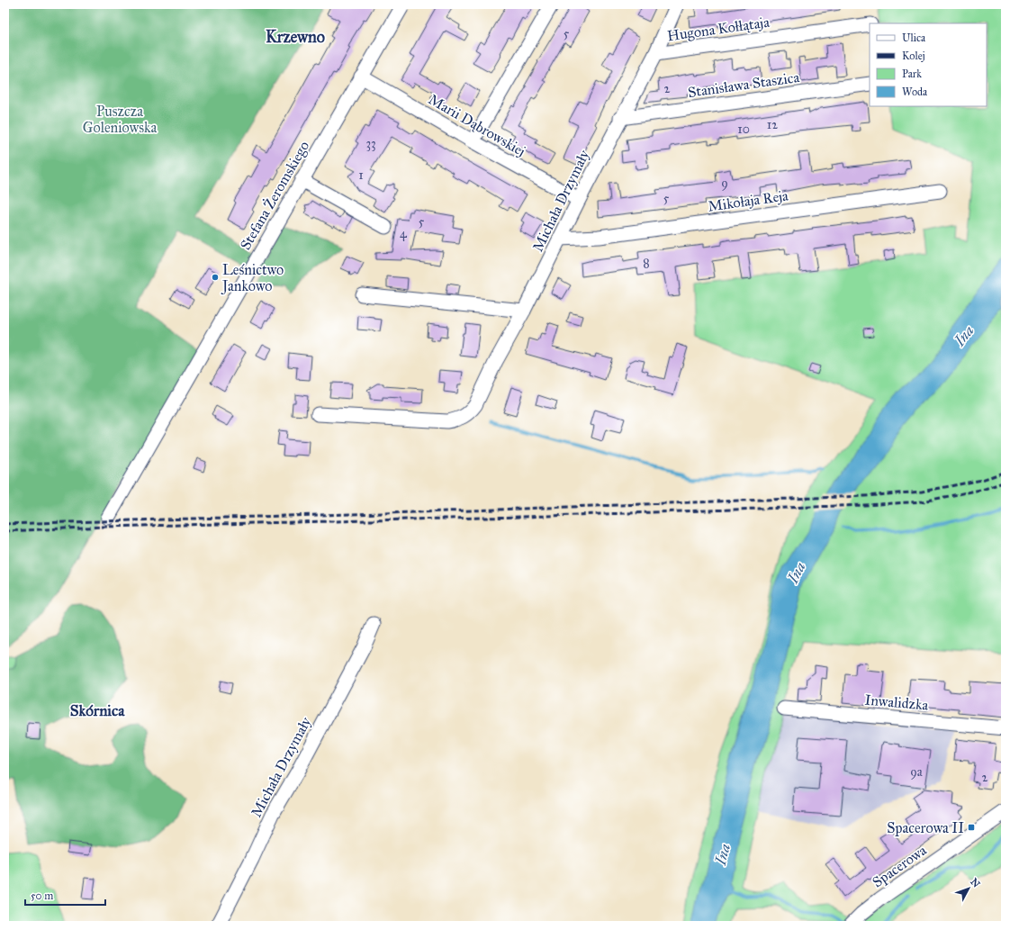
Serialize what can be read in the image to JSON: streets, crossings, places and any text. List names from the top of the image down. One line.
{"streets":{"street":["Hugona Kołłątaja","Stanisława Staszica","Marii Dąbrowskiej","Stefana Żeromskiego","Michała Drzymały","Mikołaja Reja","Inwalidzka","Spacerowa"]},"crossings":[["Hugona Kołłątaja","Michała Drzymały"],["Stanisława Staszica","Michała Drzymały"],["Marii Dąbrowskiej","Stefana Żeromskiego"],["Marii Dąbrowskiej","Michała Drzymały"],["Michała Drzymały","Mikołaja Reja"]],"districts":["Krzewno","Skórnica"],"water":["Ina"],"parks":["Puszcza Goleniowska"],"places":{"other":["Leśnictwo Jankowo"],"transit":["Spacerowa II"]},"house_numbers":["5","2","12","10","33","1","9","5","5","4","8","9a","2"],"legend":["Ulica","Kolej","Park","Woda"],"scale_bar":"50 m","north":"top right"}
